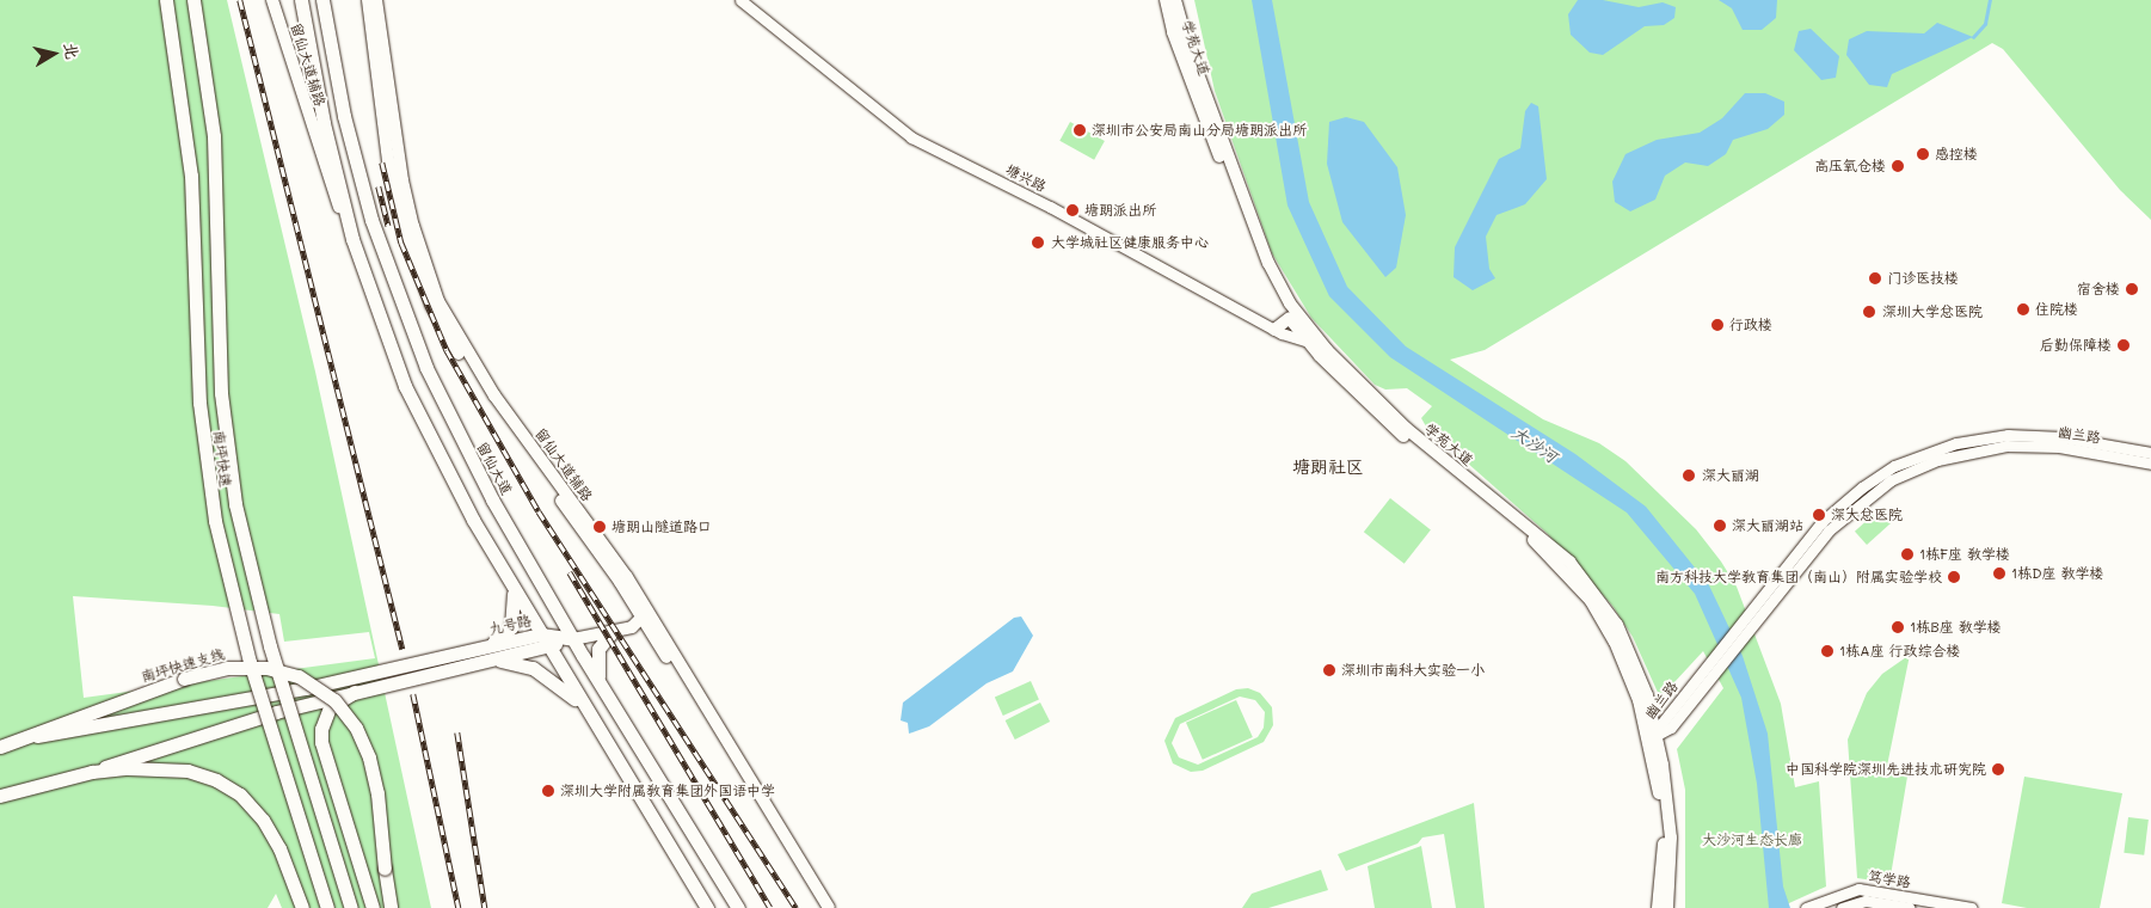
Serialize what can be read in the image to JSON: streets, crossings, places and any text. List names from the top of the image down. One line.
{"streets":{"main road":["学苑大道","留仙大道辅路","南坪快速","留仙大道","九号路","南坪快速支线"],"street":["塘兴路","幽兰路","笃学路"]},"crossings":[["学苑大道","塘兴路"],["学苑大道","幽兰路"],["留仙大道","九号路"],["九号路","南坪快速支线"]],"districts":["塘朗社区"],"water":["大沙河"],"parks":["大沙河生态长廊"],"places":["深圳市公安局南山分局塘朗派出所","感控楼","高压氧仓楼","塘朗派出所","大学城社区健康服务中心","门诊医技楼","宿舍楼","住院楼","深圳大学总医院","行政楼","后勤保障楼","深大丽湖","深大总医院","深大丽湖站","塘朗山隧道路口","1栋F座 教学楼","1栋D座 教学楼","南方科技大学教育集团（南山）附属实验学校","1栋B座 教学楼","1栋A座 行政综合楼","深圳市南科大实验一小","中国科学院深圳先进技术研究院","深圳大学附属教育集团外国语中学"],"north":"right"}
